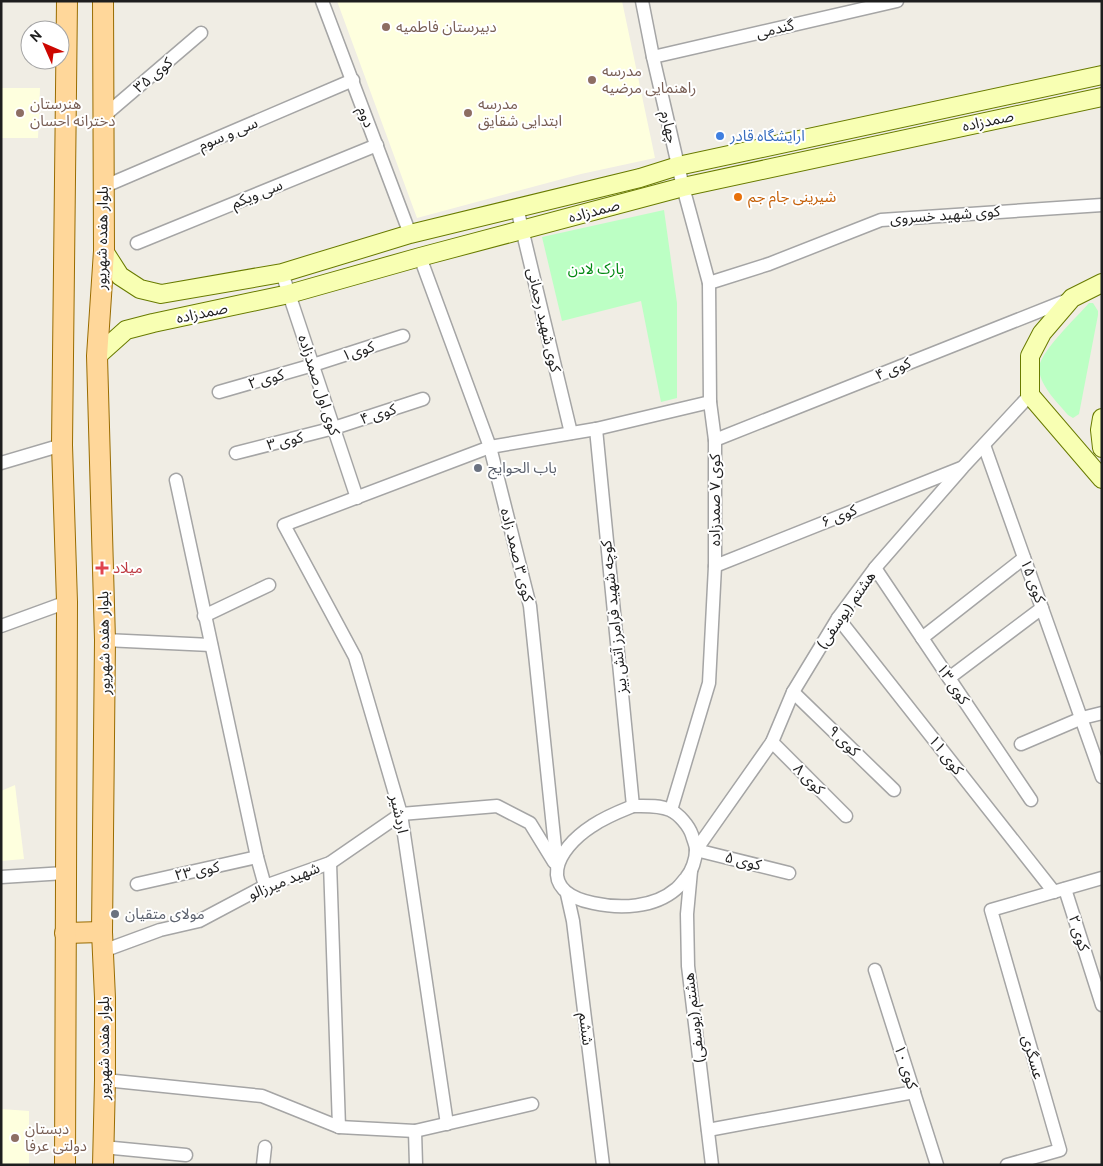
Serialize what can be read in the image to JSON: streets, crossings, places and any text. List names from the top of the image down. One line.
{"streets":{"main road":["صمدزاده","بلوار هفده شهریور"],"street":["گندمی","کوی ۳۵","دوم","چهارم","سی و سوم","سی ویکم","کوی شهید خسروی","کوی شهید رحمانی","کوی۱","کوی ۴","کوی ۲","کوی اول صمدزاده","کوی ۳","کوی ۷ صمدزاده","کوی ۶","کوی ۳ صمد زاده","کوی ۱۵","هشتم (یوسفی)","کوچه شهید فرامرز آتش بیز","کوی ۱۳","کوی ۹","کوی ۱۱","کوی ۸","اردشیر","کوی ۵","کوی ۲۳","شهید میرزالو","ششم","عسگری","کوی ۱۰"]},"crossings":[["گندمی","چهارم"],["کوی ۳۵","بلوار هفده شهریور"],["دوم","صمدزاده"],["دوم","سی و سوم"],["دوم","سی ویکم"],["صمدزاده","چهارم"],["صمدزاده","بلوار هفده شهریور"],["صمدزاده","کوی شهید رحمانی"],["صمدزاده","کوی اول صمدزاده"],["صمدزاده","کوی ۷ صمدزاده"],["صمدزاده","کوی ۳ صمد زاده"],["چهارم","کوی ۷ صمدزاده"],["سی و سوم","بلوار هفده شهریور"],["کوی شهید خسروی","کوی ۷ صمدزاده"],["بلوار هفده شهریور","شهید میرزالو"],["کوی۱","کوی ۲"],["کوی۱","کوی اول صمدزاده"],["کوی ۴","کوی اول صمدزاده"],["کوی ۴","کوی ۳"],["کوی ۴","کوی ۷ صمدزاده"],["کوی ۲","کوی اول صمدزاده"],["کوی ۲","کوی ۱۱"],["کوی ۲","عسگری"],["کوی اول صمدزاده","کوی ۳"],["کوی اول صمدزاده","اردشیر"],["کوی ۷ صمدزاده","کوی ۶"],["کوی ۷ صمدزاده","کوی ۳ صمد زاده"],["کوی ۷ صمدزاده","هشتم (یوسفی)"],["کوی ۷ صمدزاده","کوچه شهید فرامرز آتش بیز"],["کوی ۷ صمدزاده","کوی ۵"],["کوی ۷ صمدزاده","ششم"],["کوی ۶","هشتم (یوسفی)"],["کوی ۳ صمد زاده","هشتم (یوسفی)"],["کوی ۳ صمد زاده","کوچه شهید فرامرز آتش بیز"],["کوی ۳ صمد زاده","کوی ۵"],["کوی ۳ صمد زاده","ششم"],["کوی ۱۵","هشتم (یوسفی)"],["هشتم (یوسفی)","کوچه شهید فرامرز آتش بیز"],["هشتم (یوسفی)","کوی ۱۳"],["هشتم (یوسفی)","کوی ۹"],["هشتم (یوسفی)","کوی ۱۱"],["هشتم (یوسفی)","کوی ۸"],["هشتم (یوسفی)","کوی ۵"],["هشتم (یوسفی)","ششم"],["کوچه شهید فرامرز آتش بیز","کوی ۵"],["کوچه شهید فرامرز آتش بیز","ششم"],["کوی ۱۱","عسگری"],["اردشیر","شهید میرزالو"],["کوی ۵","ششم"]],"parks":["پارک لادن"],"places":{"other":["دبیرستان فاطمیه","مدرسه راهنمایی مرضیه","هنرستان دخترانه احسان","مدرسه ابتدایی شقایق","ارایشگاه قادر","شیرینی جام جم","باب الحوایج","مولای متقیان","دبستان دولتی عرفا"],"health":["میلاد"]},"north":"top left"}
